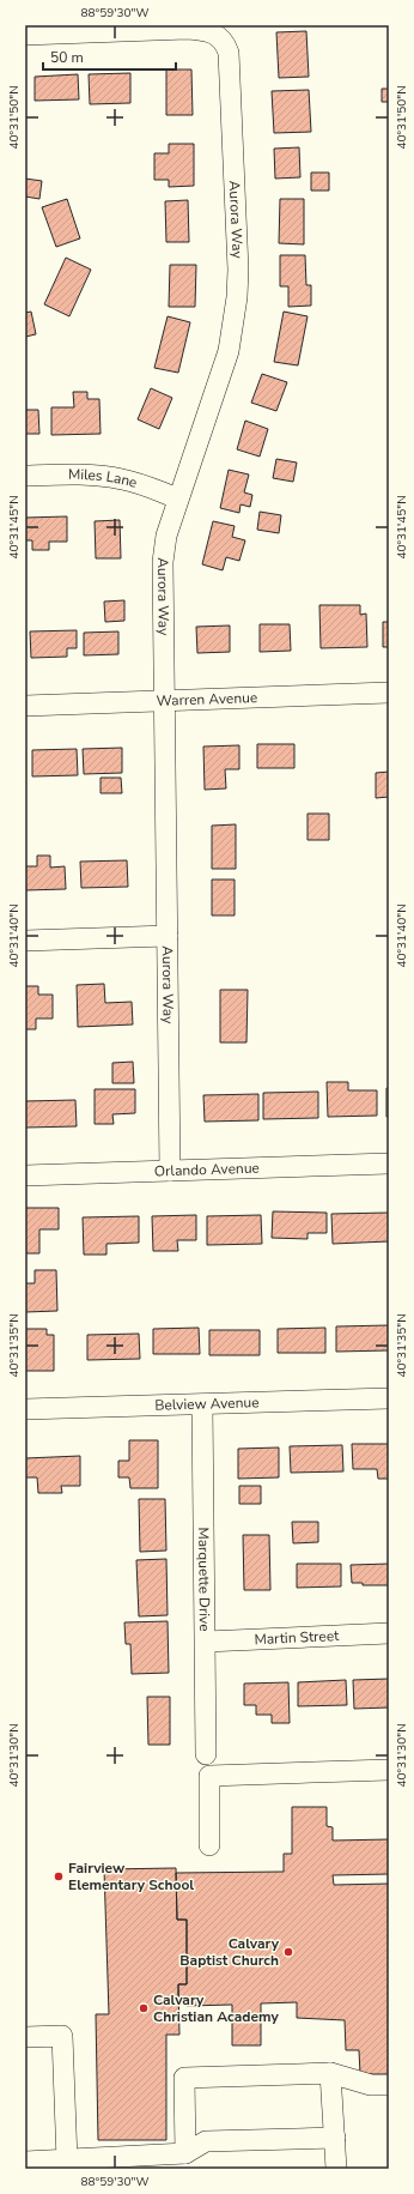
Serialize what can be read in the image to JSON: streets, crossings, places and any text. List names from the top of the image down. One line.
{"streets":{"street":["Aurora Way","Miles Lane","Warren Avenue","Orlando Avenue","Belview Avenue","Marquette Drive","Martin Street"]},"crossings":[["Aurora Way","Miles Lane"],["Aurora Way","Warren Avenue"],["Aurora Way","Orlando Avenue"],["Belview Avenue","Marquette Drive"],["Marquette Drive","Martin Street"]],"places":["Fairview Elementary School","Calvary Baptist Church","Calvary Christian Academy"],"scale_bar":"50 m","coordinates":["88°59'30\"W","40°31'50\"N","40°31'45\"N","40°31'40\"N","40°31'35\"N","40°31'30\"N"]}
